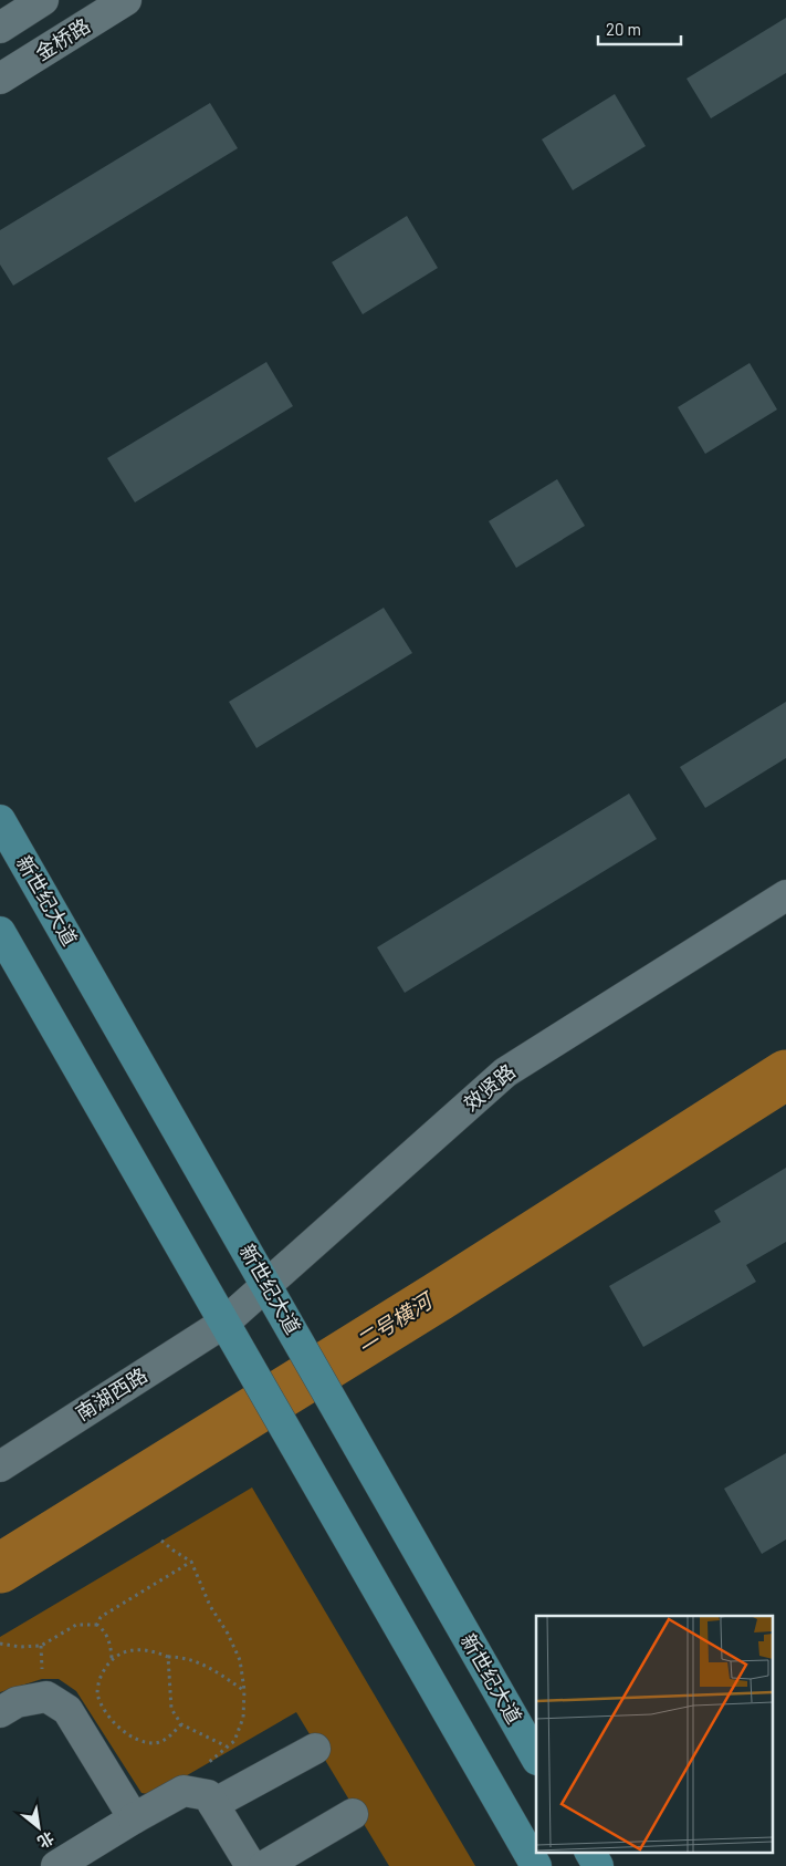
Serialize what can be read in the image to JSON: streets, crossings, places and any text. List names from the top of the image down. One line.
{"streets":{"main road":["新世纪大道"],"street":["金桥路","效贤路","南湖西路"]},"crossings":[["新世纪大道","效贤路"],["效贤路","南湖西路"]],"water":["二号横河"],"scale_bar":"20 m","north":"bottom right"}
